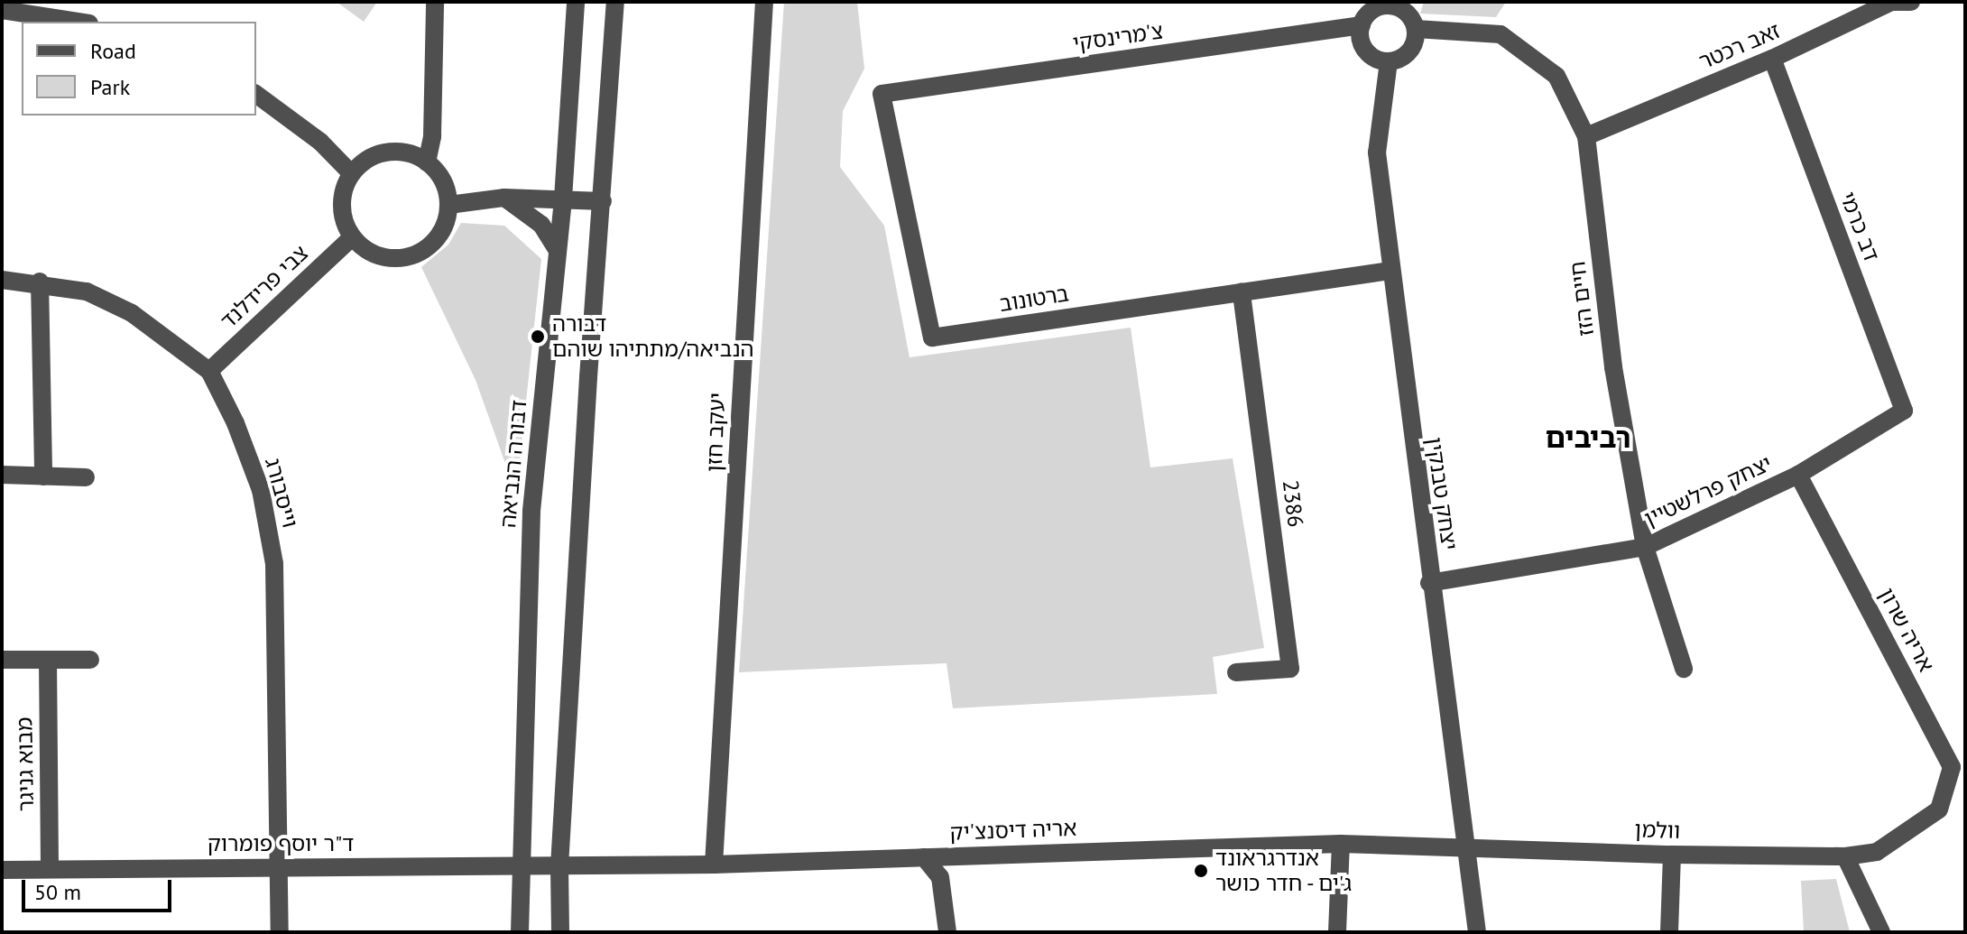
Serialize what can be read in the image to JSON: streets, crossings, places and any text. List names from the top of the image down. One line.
{"streets":{"street":["צ'מרינסקי","זאב רכטר","דב כרמי","צבי פרידלנד","ברטונוב","חיים הזז","יעקב חזן","דבורה הנביאה","יצחק פרלשטיין","וייסבורג","יצחק טבנקין","2386","אריה שרון","מבוא גניגר","אריה דיסנצ'יק","וולמן","ד\"ר יוסף פומרוק"]},"crossings":[["צ'מרינסקי","ברטונוב"],["צ'מרינסקי","חיים הזז"],["צ'מרינסקי","יצחק טבנקין"],["זאב רכטר","דב כרמי"],["זאב רכטר","חיים הזז"],["דב כרמי","יצחק פרלשטיין"],["צבי פרידלנד","וייסבורג"],["ברטונוב","יצחק טבנקין"],["ברטונוב","2386"],["חיים הזז","יצחק פרלשטיין"],["חיים הזז","יצחק טבנקין"],["יעקב חזן","אריה דיסנצ'יק"],["דבורה הנביאה","ד\"ר יוסף פומרוק"],["יצחק פרלשטיין","יצחק טבנקין"],["יצחק פרלשטיין","אריה שרון"],["וייסבורג","ד\"ר יוסף פומרוק"],["יצחק טבנקין","אריה דיסנצ'יק"],["יצחק טבנקין","וולמן"],["אריה שרון","וולמן"],["מבוא גניגר","ד\"ר יוסף פומרוק"],["אריה דיסנצ'יק","וולמן"],["אריה דיסנצ'יק","ד\"ר יוסף פומרוק"]],"districts":["רביבים"],"places":["דבורה הנביאה/מתתיהו שוהם","אנדרגראונד ג'ים - חדר כושר"],"legend":["Road","Park"],"scale_bar":"50 m"}
